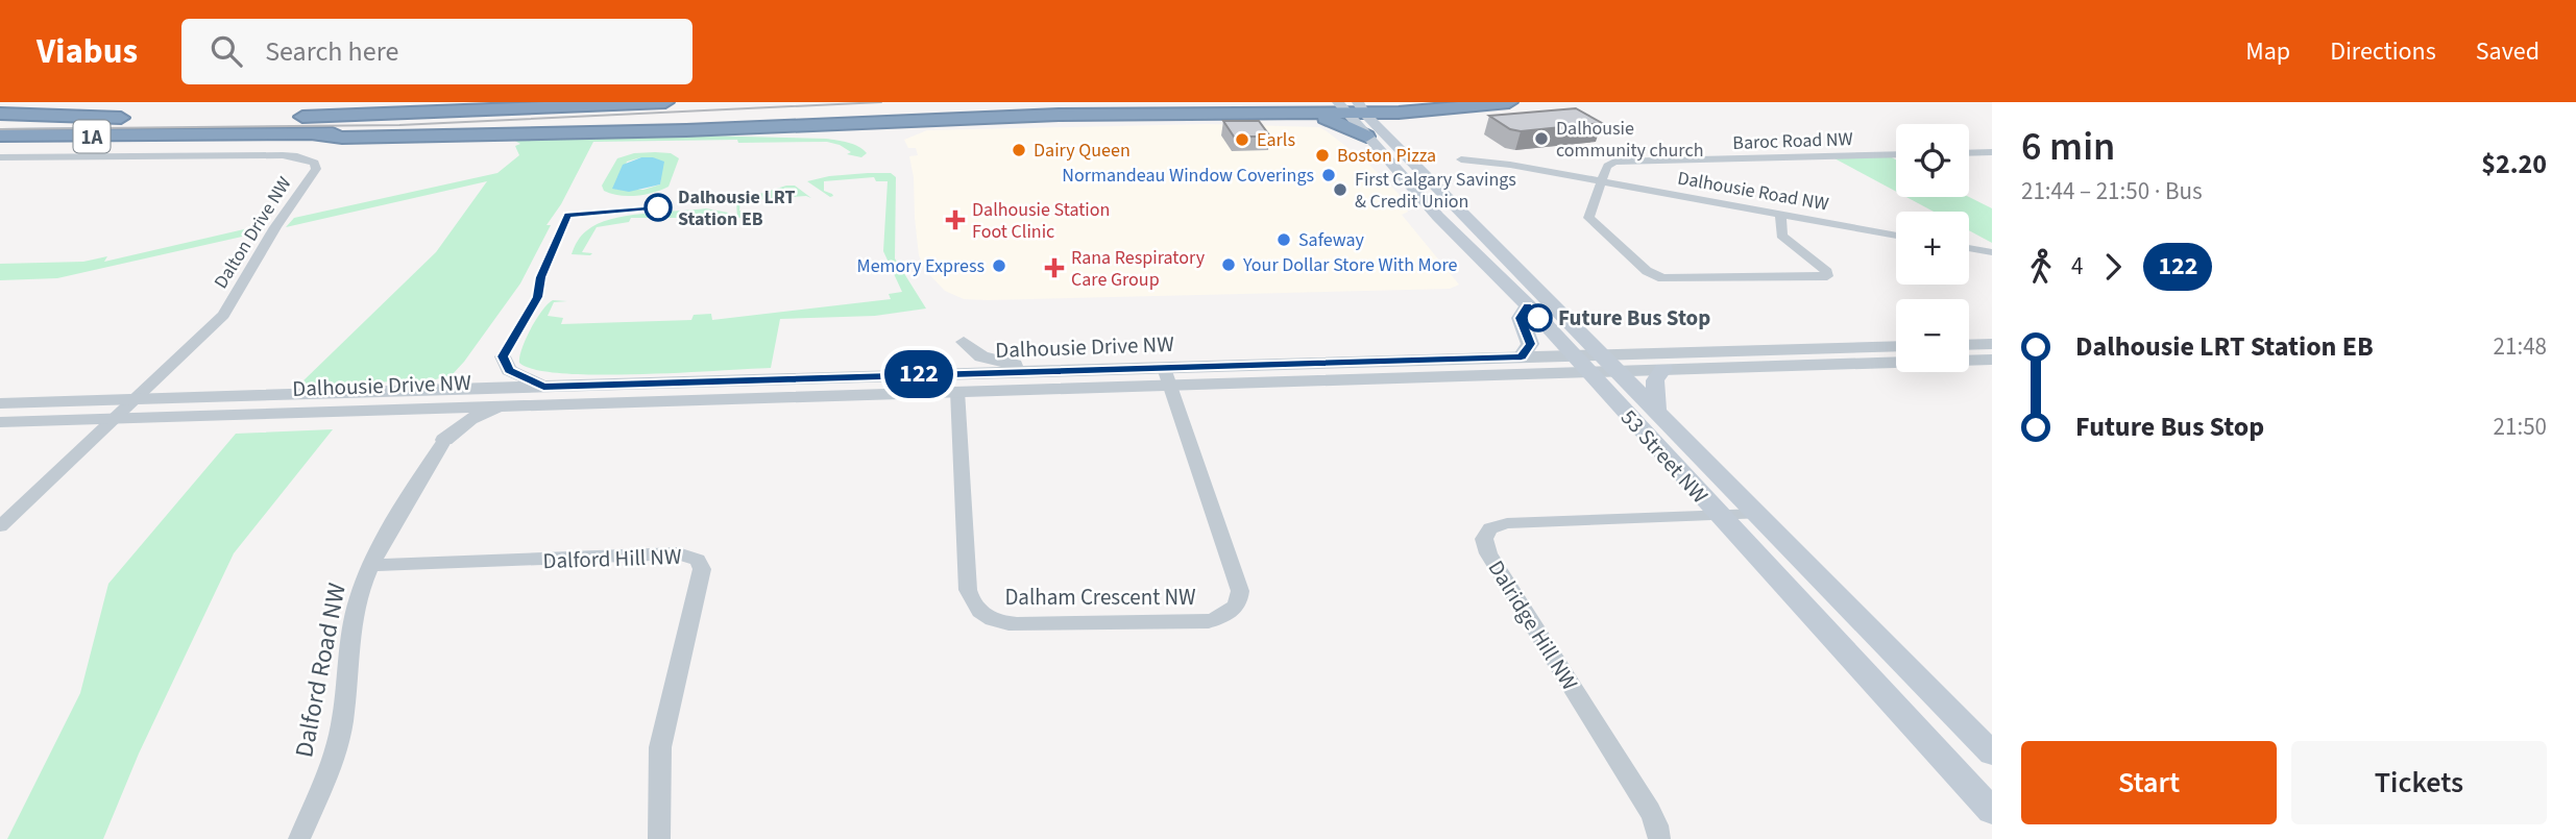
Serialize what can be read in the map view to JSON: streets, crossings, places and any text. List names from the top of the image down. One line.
{"streets":{"highway":["1A"],"main road":["53 Street NW"],"street":["Baroc Road NW","Dalhousie Road NW","Dalton Drive NW","Dalhousie Drive NW","Dalford Hill NW","Dalham Crescent NW","Dalridge Hill NW","Dalford Road NW"]},"crossings":[["Baroc Road NW","Dalhousie Road NW"],["Dalton Drive NW","Dalhousie Drive NW"],["Dalhousie Drive NW","53 Street NW"],["Dalhousie Drive NW","Dalham Crescent NW"],["53 Street NW","Dalridge Hill NW"],["Dalford Hill NW","Dalford Road NW"]],"places":{"other":["Dalhousie community church","Earls","Dairy Queen","Boston Pizza","Normandeau Window Coverings","First Calgary Savings & Credit Union","Dalhousie LRT Station EB","Safeway","Your Dollar Store With More","Memory Express","Future Bus Stop"],"health":["Dalhousie Station Foot Clinic","Rana Respiratory Care Group"]},"lines":["bus line 122"],"page":{"header":"Viabus","search":"Search here","nav":["Map","Directions","Saved"],"on_map":"122","heading":["6 min","21:44 – 21:50 · Bus","$2.20"],"map_buttons":["+","−"],"legs":["4","122"],"list":[{"name":"Dalhousie LRT Station EB","value":"21:48"},{"name":"Future Bus Stop","value":"21:50"}],"buttons":["Start","Tickets"]}}
